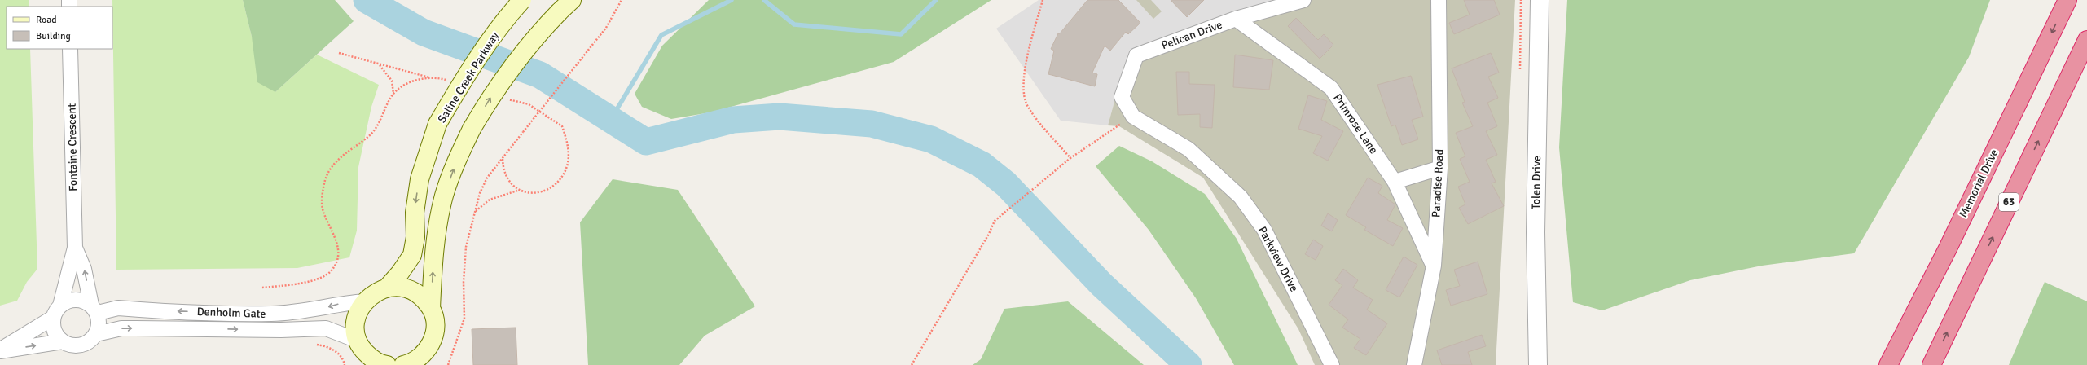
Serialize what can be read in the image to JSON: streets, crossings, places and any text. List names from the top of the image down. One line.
{"streets":{"highway":["Memorial Drive","63"],"main road":["Saline Creek Parkway"],"street":["Pelican Drive","Primrose Lane","Fontaine Crescent","Tolen Drive","Paradise Road","Parkview Drive","Denholm Gate"]},"crossings":[["Pelican Drive","Primrose Lane"],["Pelican Drive","Parkview Drive"],["Primrose Lane","Paradise Road"],["Fontaine Crescent","Denholm Gate"]],"legend":["Road","Building"]}
